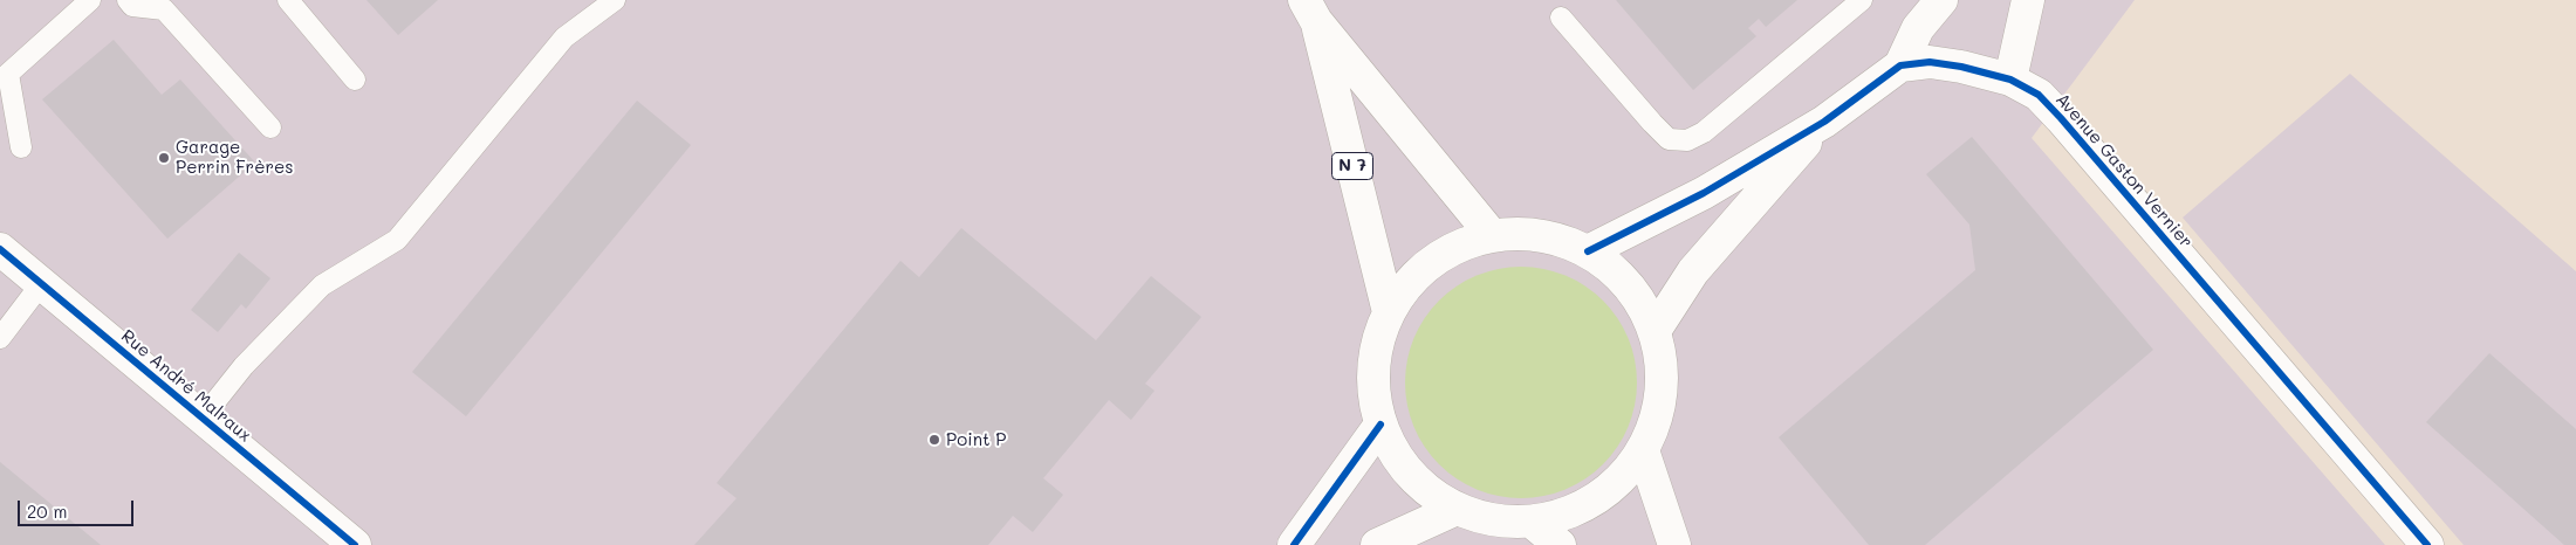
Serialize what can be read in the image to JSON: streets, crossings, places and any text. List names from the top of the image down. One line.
{"streets":{"street":["N 7","Avenue Gaston Vernier","Rue André Malraux"]},"places":["Garage Perrin Frères","Point P"],"scale_bar":"20 m"}
